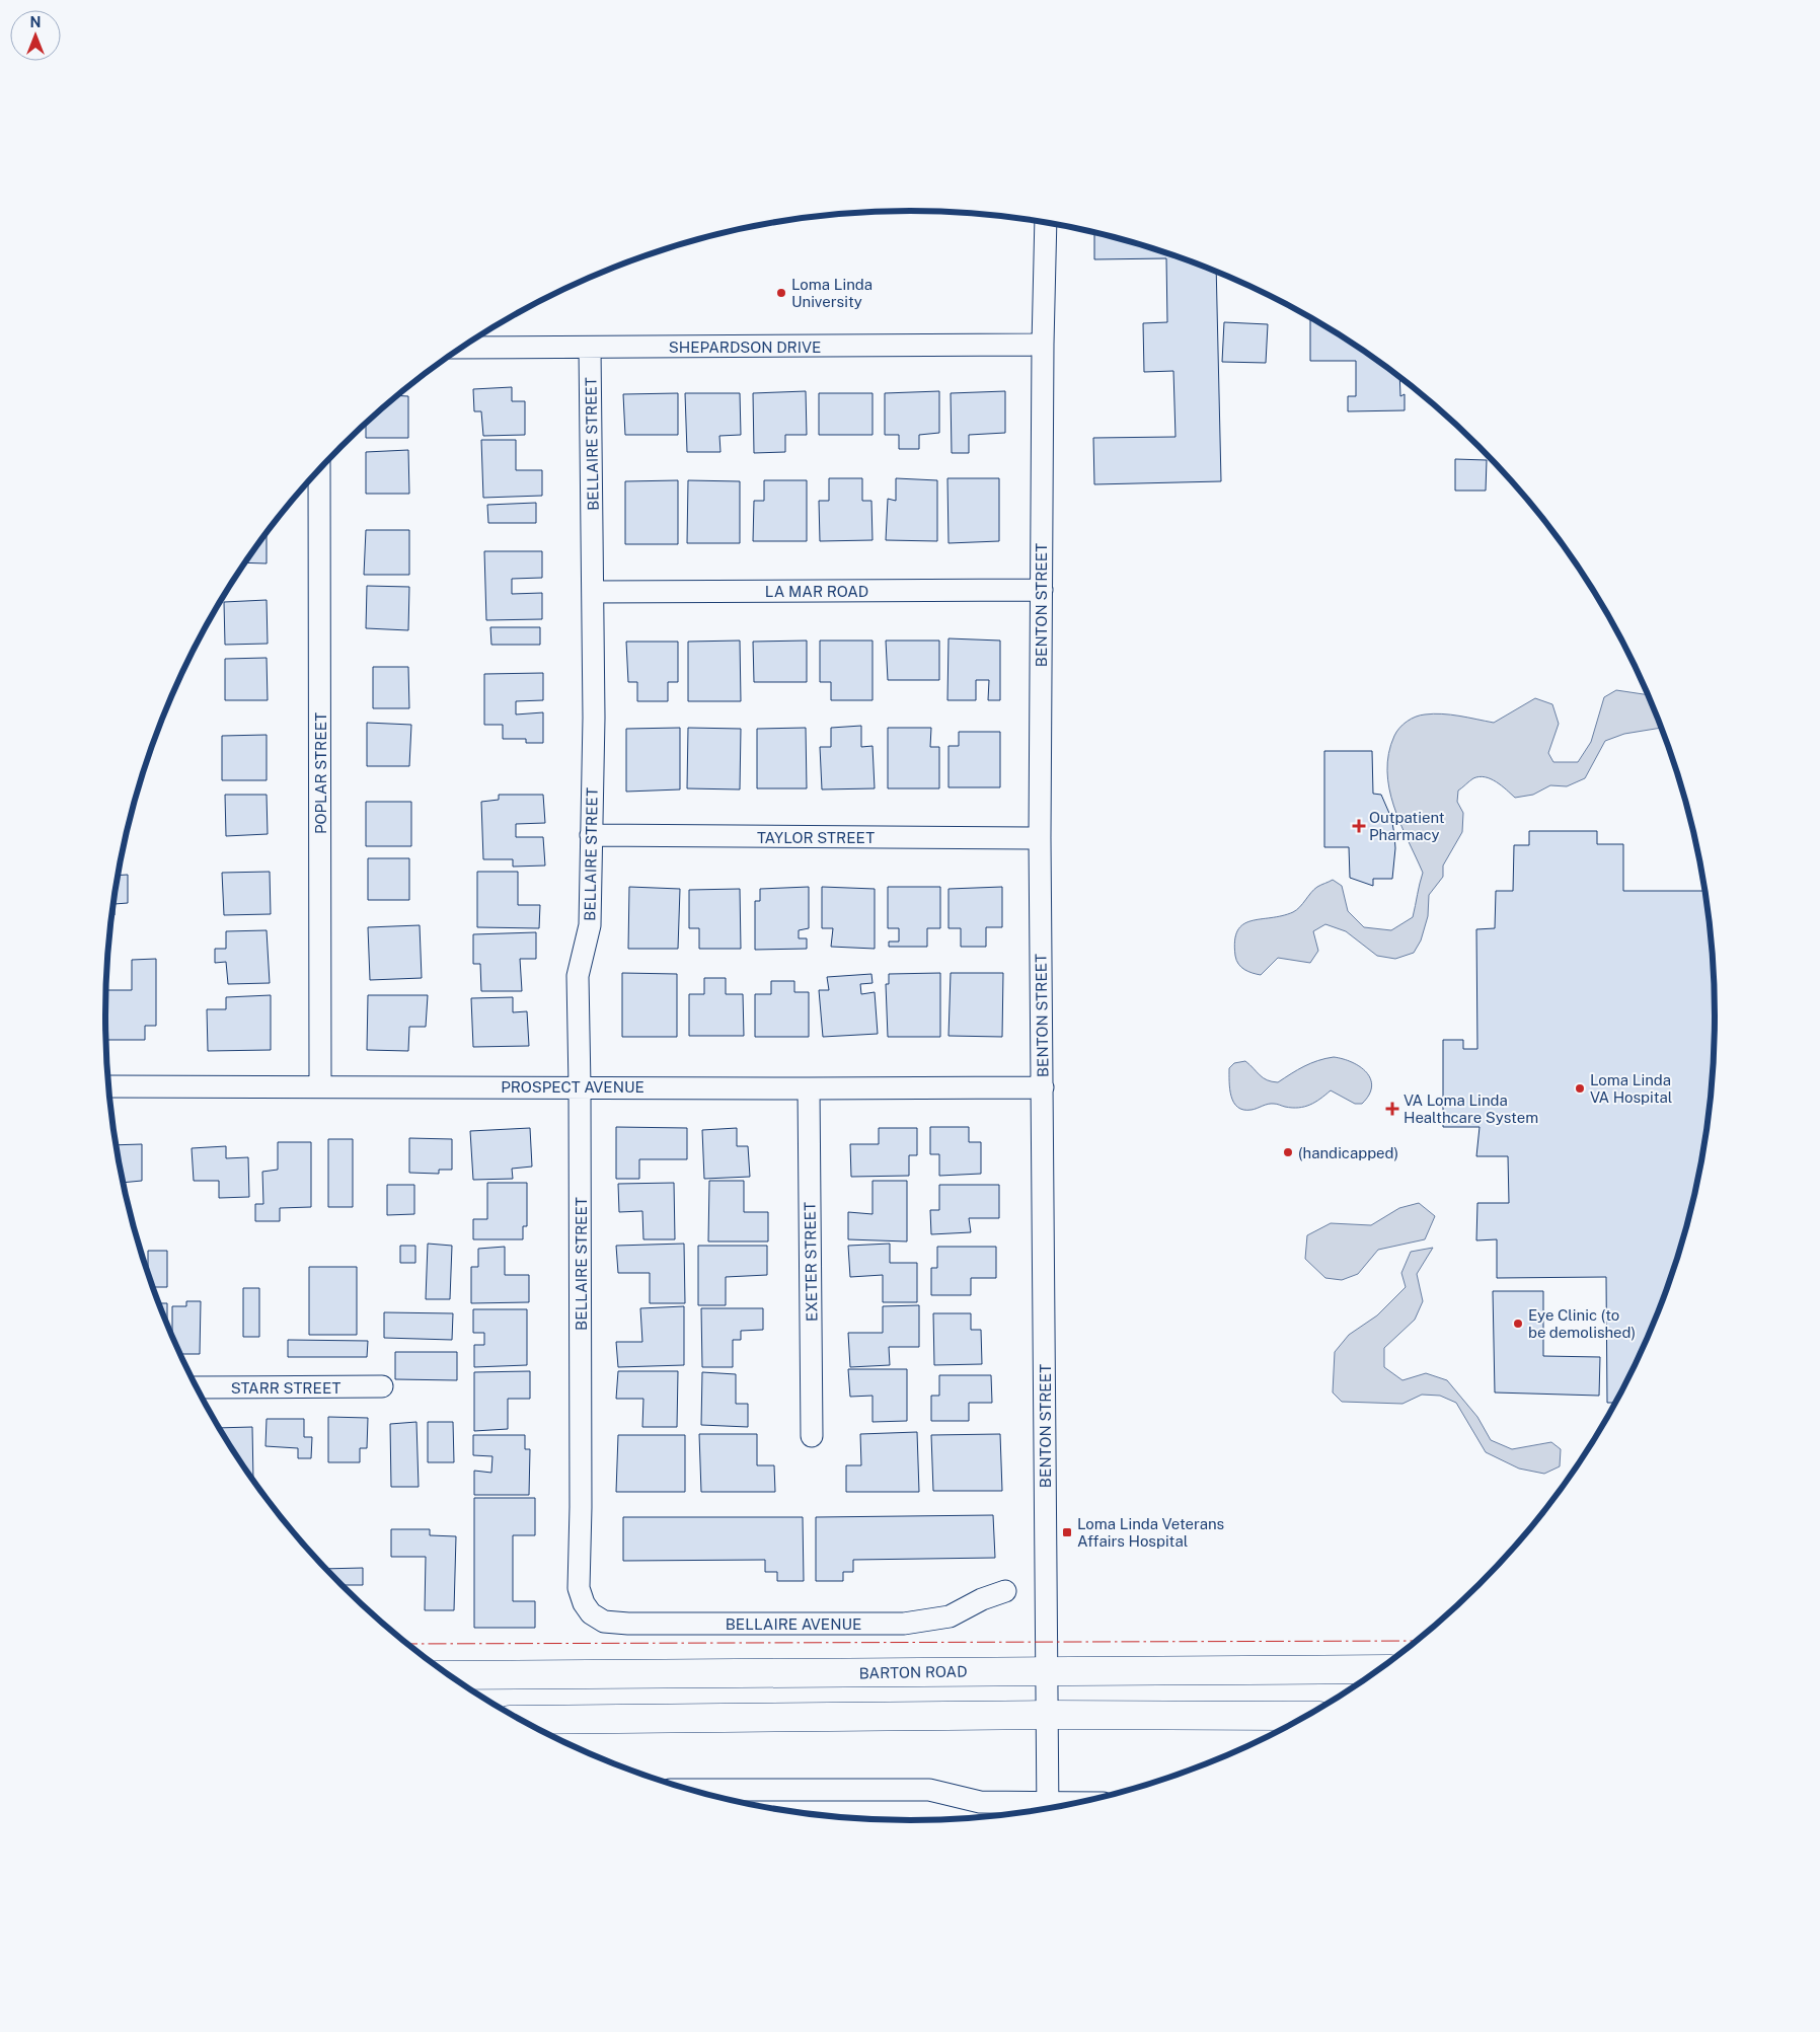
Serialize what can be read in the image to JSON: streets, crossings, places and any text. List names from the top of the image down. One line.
{"streets":{"main road":["BARTON ROAD"],"street":["SHEPARDSON DRIVE","BELLAIRE STREET","LA MAR ROAD","BENTON STREET","POPLAR STREET","TAYLOR STREET","PROSPECT AVENUE","EXETER STREET","STARR STREET","BELLAIRE AVENUE"]},"crossings":[["SHEPARDSON DRIVE","BELLAIRE STREET"],["SHEPARDSON DRIVE","BENTON STREET"],["BELLAIRE STREET","LA MAR ROAD"],["BELLAIRE STREET","TAYLOR STREET"],["BELLAIRE STREET","PROSPECT AVENUE"],["BELLAIRE STREET","BELLAIRE AVENUE"],["LA MAR ROAD","BENTON STREET"],["BENTON STREET","TAYLOR STREET"],["BENTON STREET","PROSPECT AVENUE"],["BENTON STREET","BARTON ROAD"],["POPLAR STREET","PROSPECT AVENUE"],["PROSPECT AVENUE","EXETER STREET"]],"places":{"other":["Loma Linda University","Loma Linda VA Hospital","(handicapped)","Eye Clinic (to be demolished)"],"health":["Outpatient Pharmacy","VA Loma Linda Healthcare System"],"transit":["Loma Linda Veterans Affairs Hospital"]},"north":"top"}
